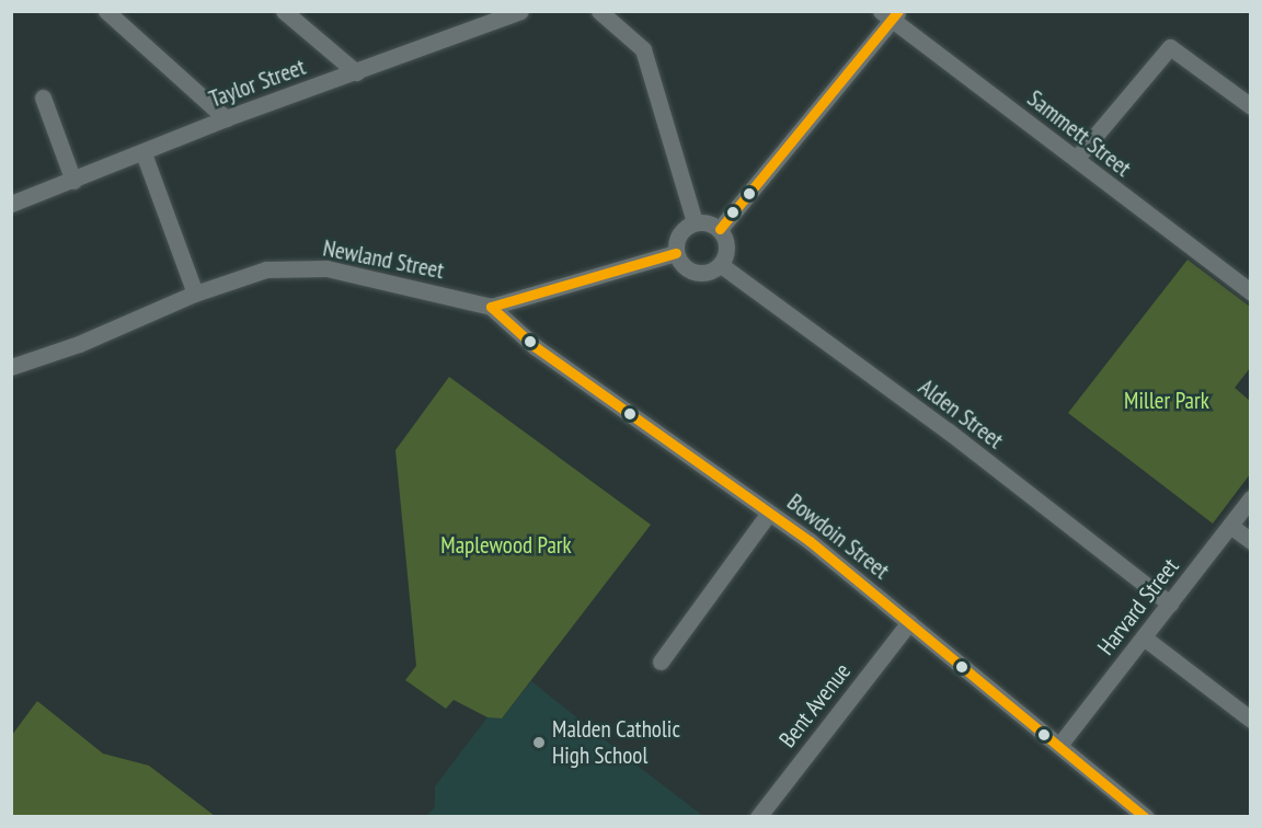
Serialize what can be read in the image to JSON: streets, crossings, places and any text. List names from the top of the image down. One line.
{"streets":{"street":["Taylor Street","Sammett Street","Newland Street","Alden Street","Bowdoin Street","Harvard Street","Bent Avenue"]},"crossings":[["Newland Street","Bowdoin Street"],["Alden Street","Harvard Street"],["Bowdoin Street","Harvard Street"],["Bowdoin Street","Bent Avenue"]],"parks":["Miller Park","Maplewood Park"],"places":["Malden Catholic High School"]}
